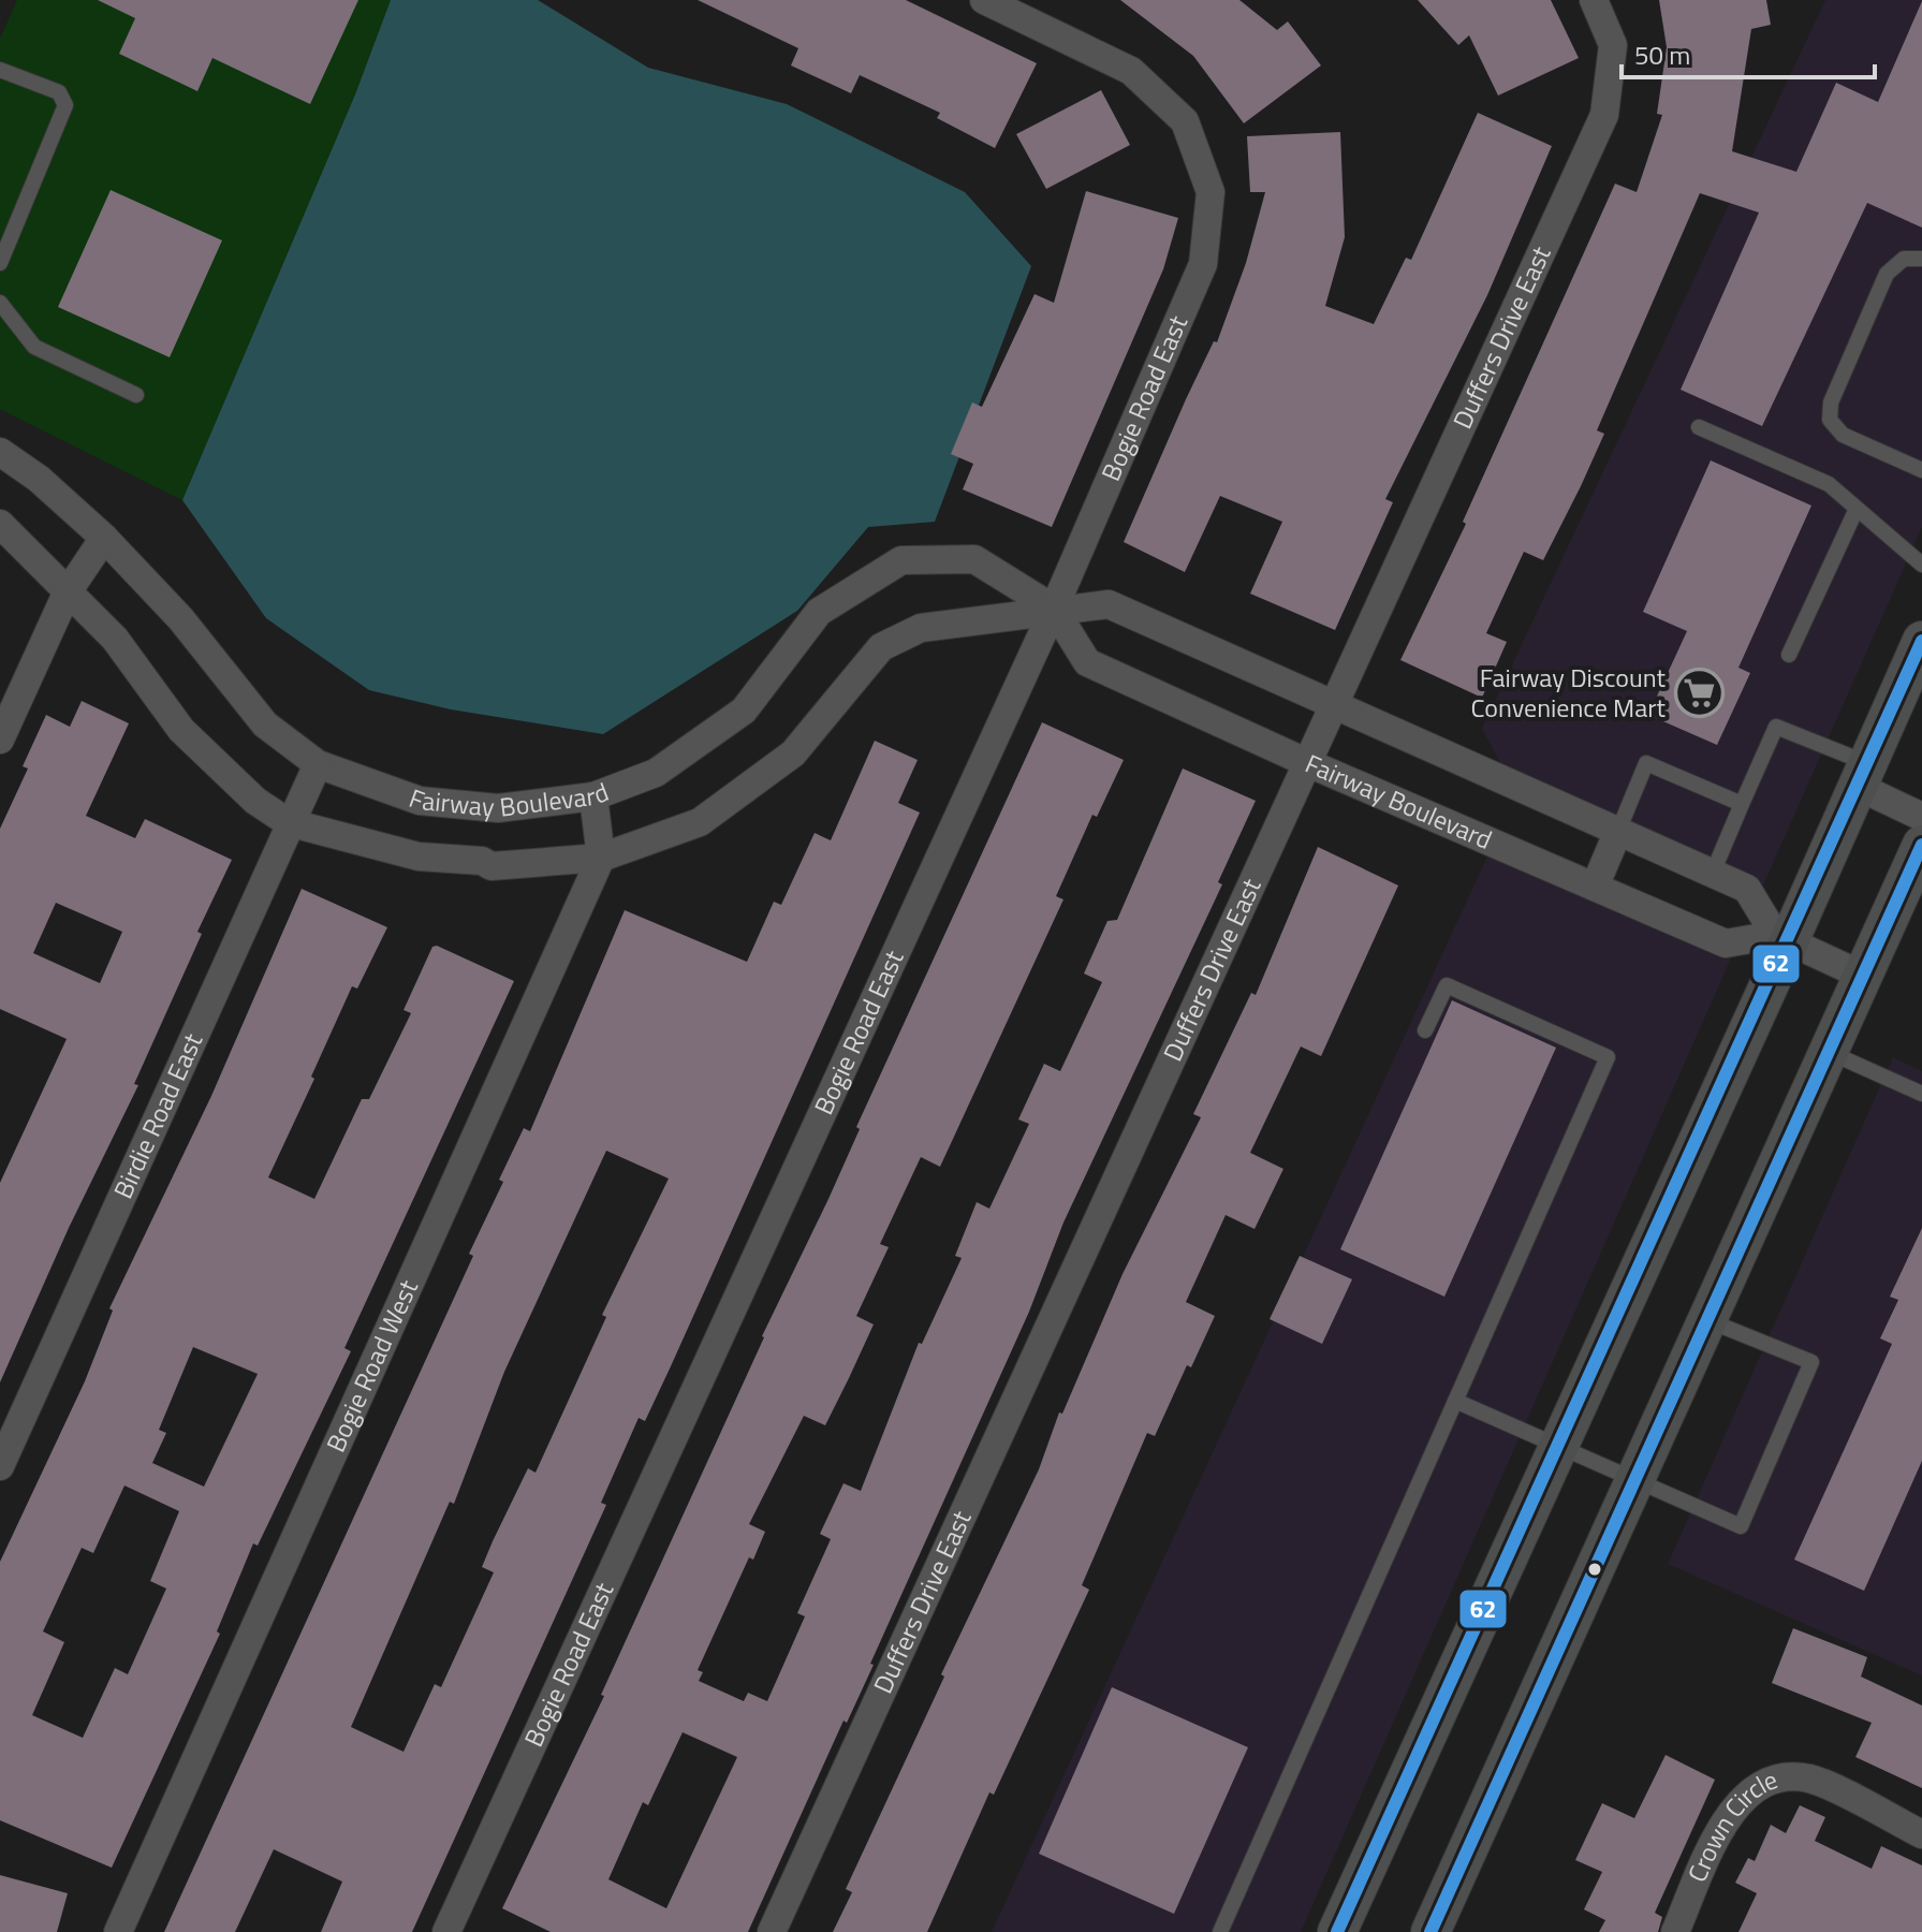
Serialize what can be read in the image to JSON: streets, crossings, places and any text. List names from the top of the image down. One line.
{"streets":{"street":["Duffers Drive East","Bogie Road East","Fairway Boulevard","Birdie Road East","Bogie Road West","Crown Circle"]},"crossings":[["Duffers Drive East","Fairway Boulevard"],["Bogie Road East","Fairway Boulevard"],["Fairway Boulevard","Birdie Road East"]],"places":{"supermarket":["Fairway Discount Convenience Mart"]},"lines":["transit line 62"],"scale_bar":"50 m"}
